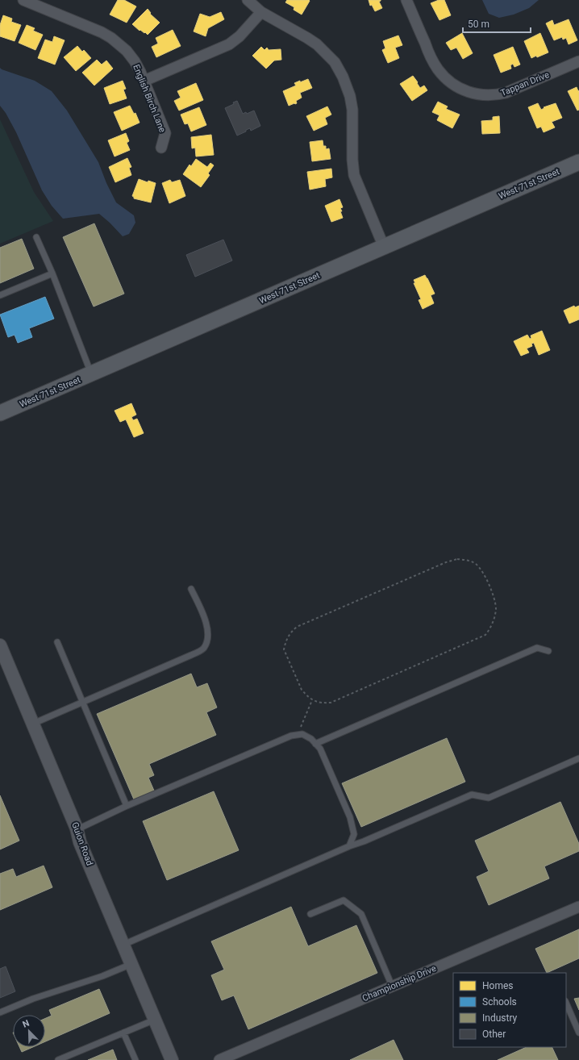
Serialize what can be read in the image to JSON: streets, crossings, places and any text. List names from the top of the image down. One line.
{"streets":{"main road":["West 71st Street"],"street":["Tappan Drive","English Birch Lane","Guion Road","Championship Drive"]},"legend":["Homes","Schools","Industry","Other"],"scale_bar":"50 m","north":"top left"}
